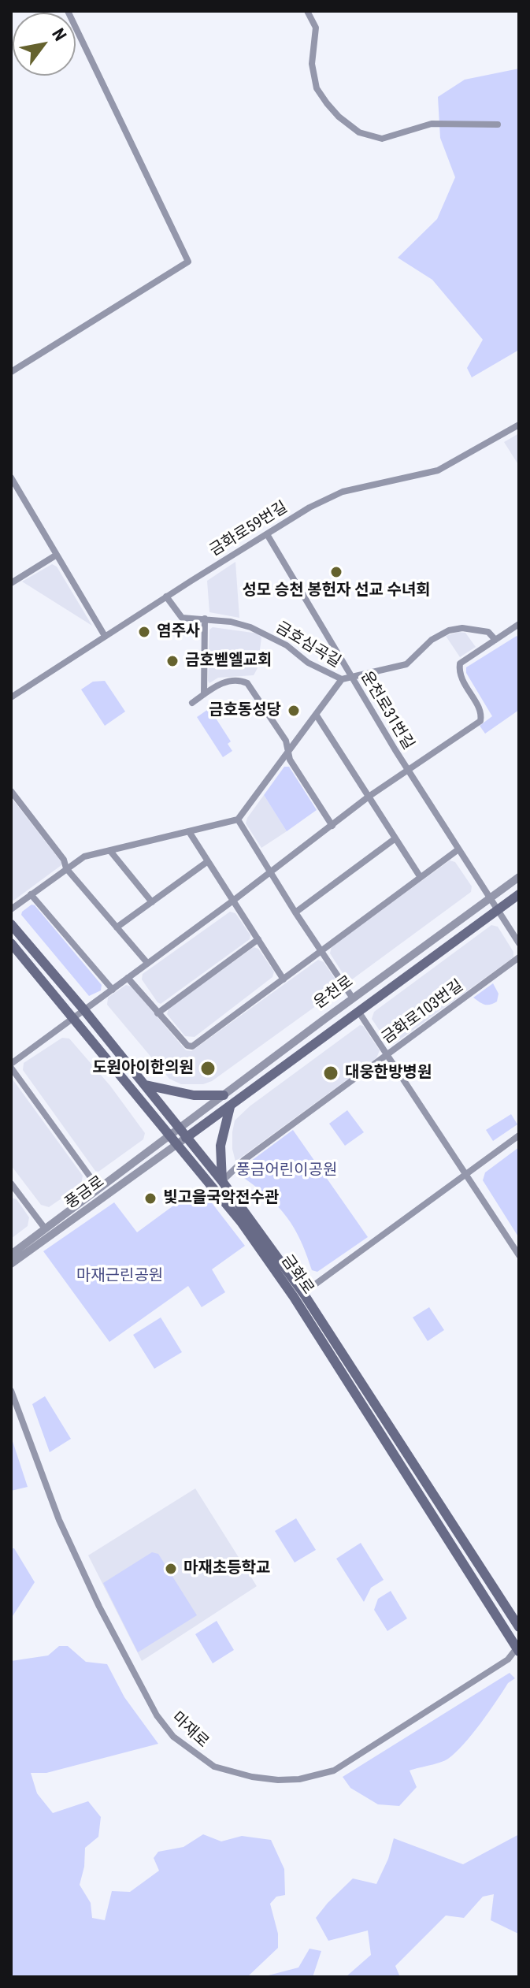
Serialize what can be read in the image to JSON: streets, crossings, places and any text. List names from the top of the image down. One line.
{"streets":{"main road":["운천로","금화로"],"street":["금화로59번길","금호심곡길","운천로31번길","금화로103번길","풍금로","마재로"]},"crossings":[["금화로59번길","금호심곡길"],["금화로59번길","운천로31번길"],["금호심곡길","운천로31번길"],["운천로31번길","운천로"],["운천로","풍금로"],["운천로","금화로"],["금화로103번길","금화로"],["풍금로","금화로"],["금화로","마재로"]],"parks":["풍금어린이공원","마재근린공원"],"places":["성모 승천 봉헌자 선교 수녀회","염주사","금호벧엘교회","금호동성당","도원아이한의원","대웅한방병원","빛고을국악전수관","마재초등학교"],"north":"top right"}
